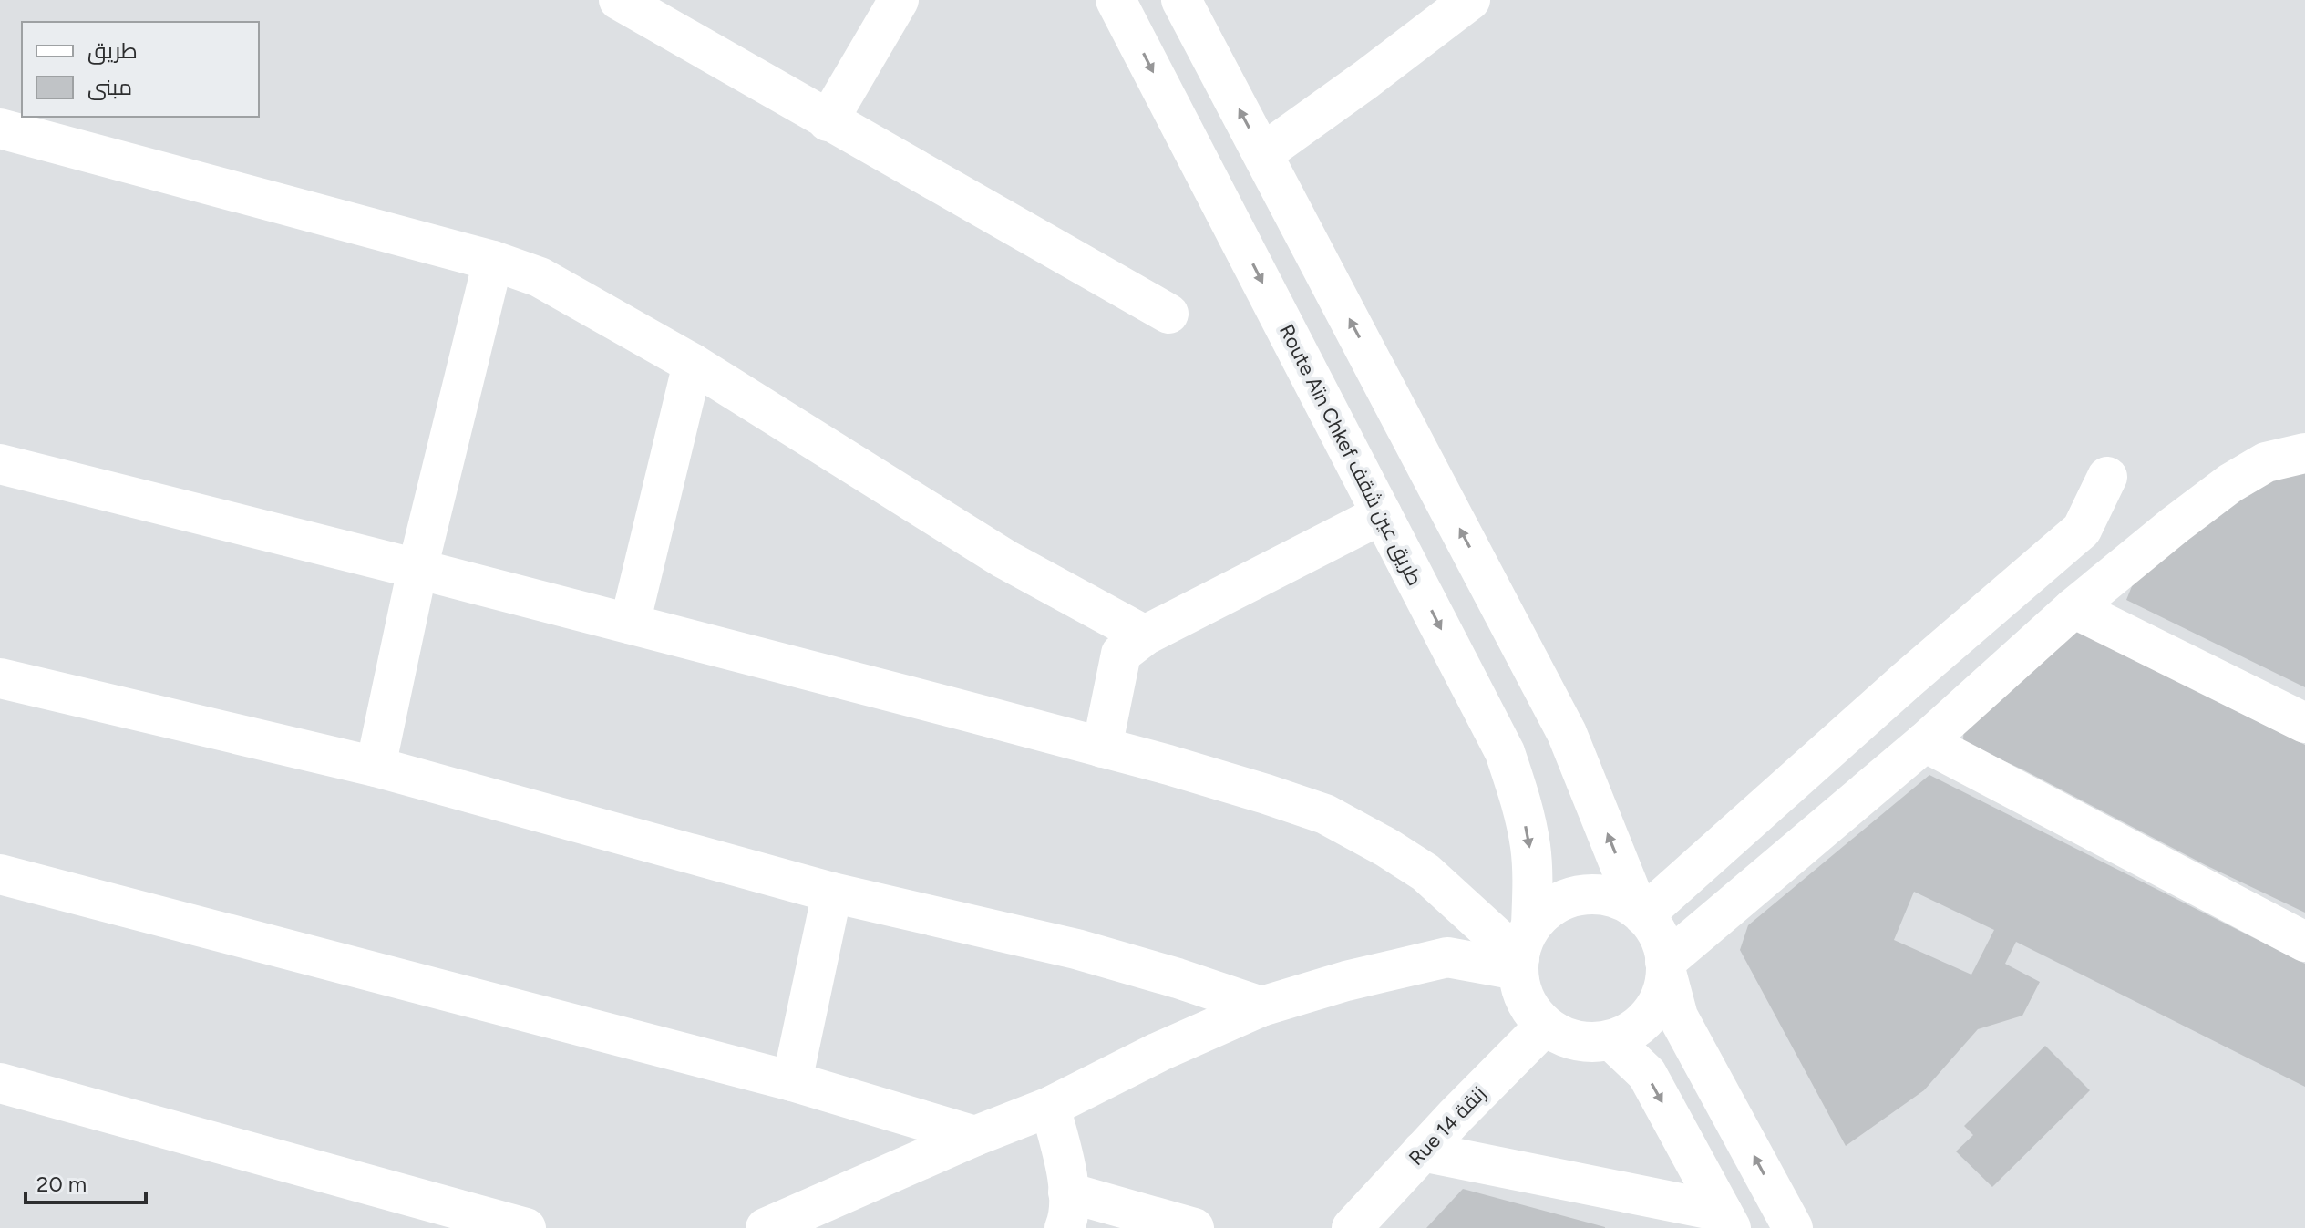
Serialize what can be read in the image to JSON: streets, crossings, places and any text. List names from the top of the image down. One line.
{"streets":{"street":["Route Aïn Chkef طريق عين شقف","Rue 14 زنقة"]},"crossings":[["Route Aïn Chkef طريق عين شقف","Rue 14 زنقة"]],"legend":["طريق","مبنى"],"scale_bar":"20 m"}
